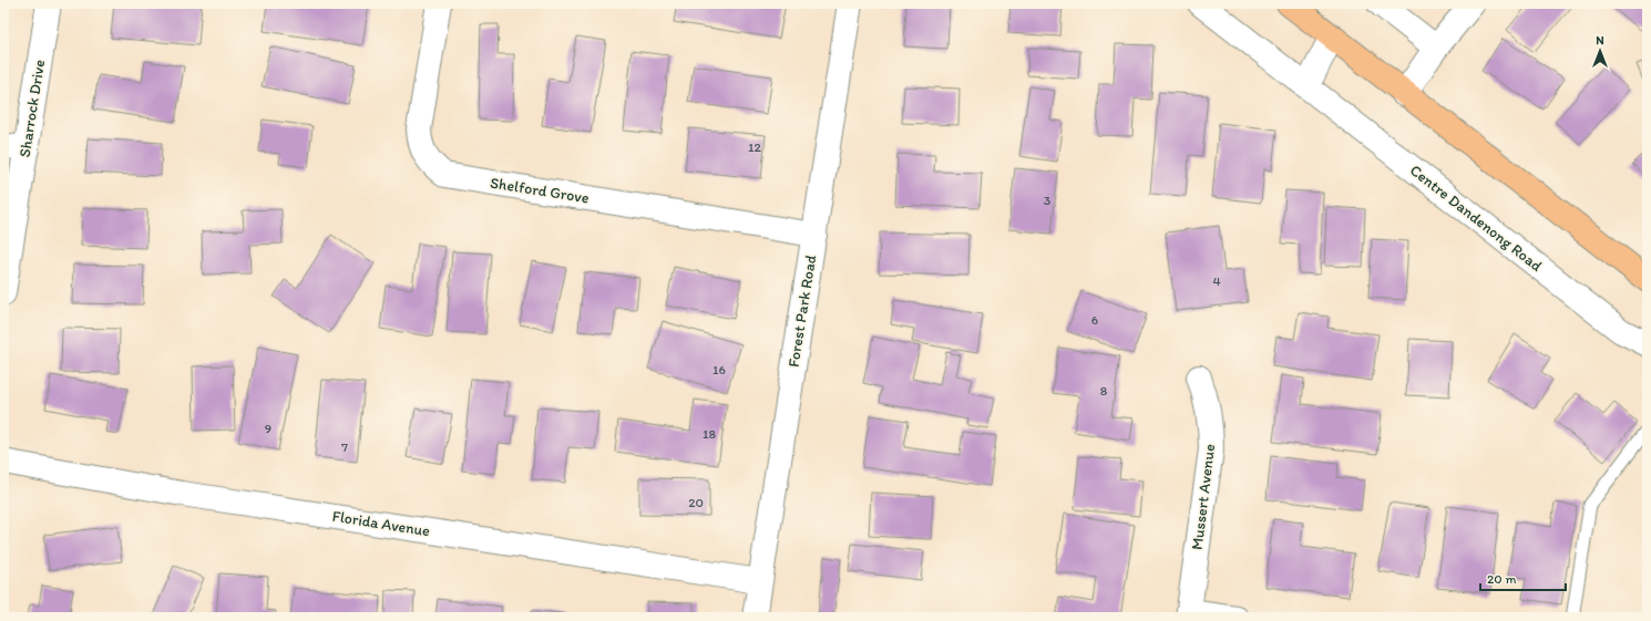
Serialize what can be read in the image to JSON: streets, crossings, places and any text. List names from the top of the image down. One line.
{"streets":{"street":["Sharrock Drive","Shelford Grove","Centre Dandenong Road","Forest Park Road","Mussert Avenue","Florida Avenue"]},"crossings":[["Shelford Grove","Forest Park Road"],["Forest Park Road","Florida Avenue"]],"house_numbers":["12","3","4","6","16","8","9","18","7","20"],"scale_bar":"20 m","north":"top"}
